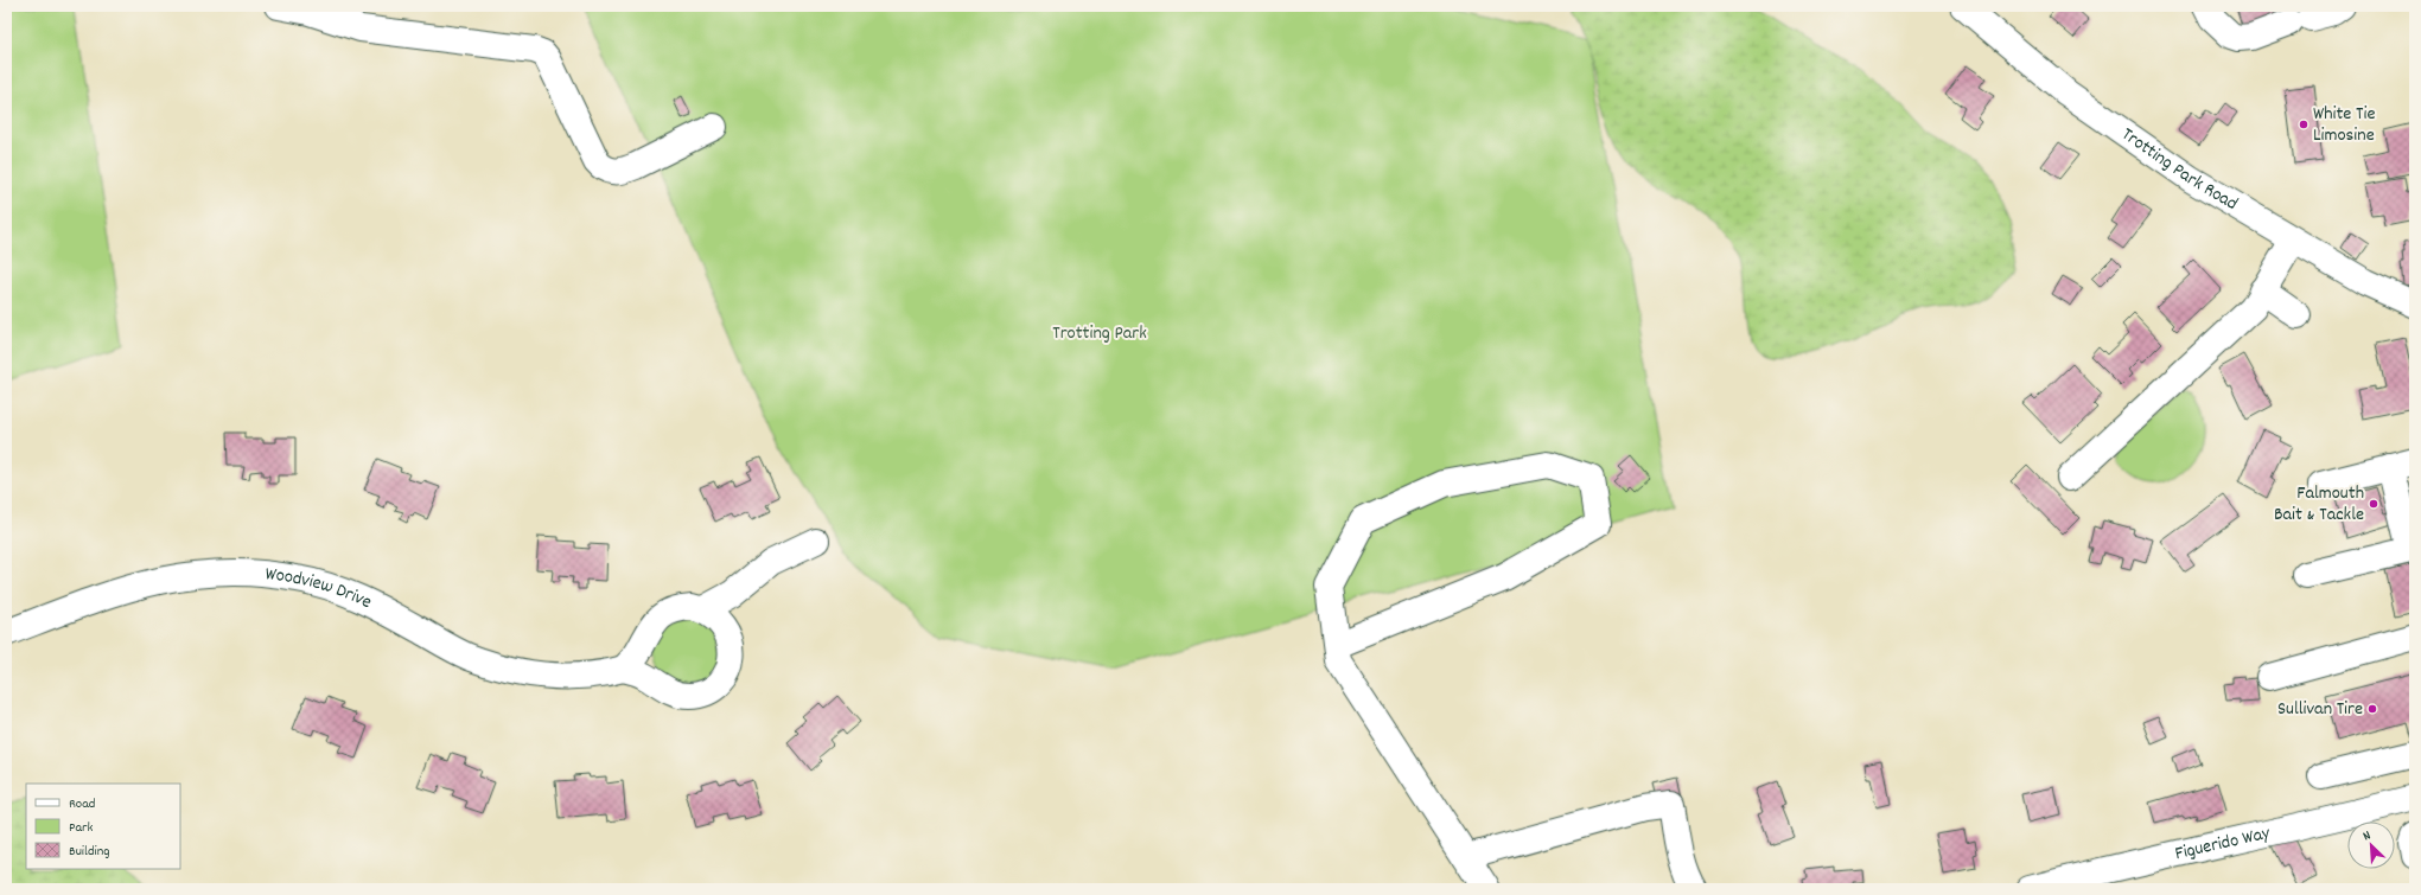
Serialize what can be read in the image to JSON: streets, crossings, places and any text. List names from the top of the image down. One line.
{"streets":{"street":["Trotting Park Road","Woodview Drive","Figuerido Way"]},"parks":["Trotting Park"],"places":["White Tie Limosine","Falmouth Bait & Tackle","Sullivan Tire"],"legend":["Road","Park","Building"],"north":"top left"}
